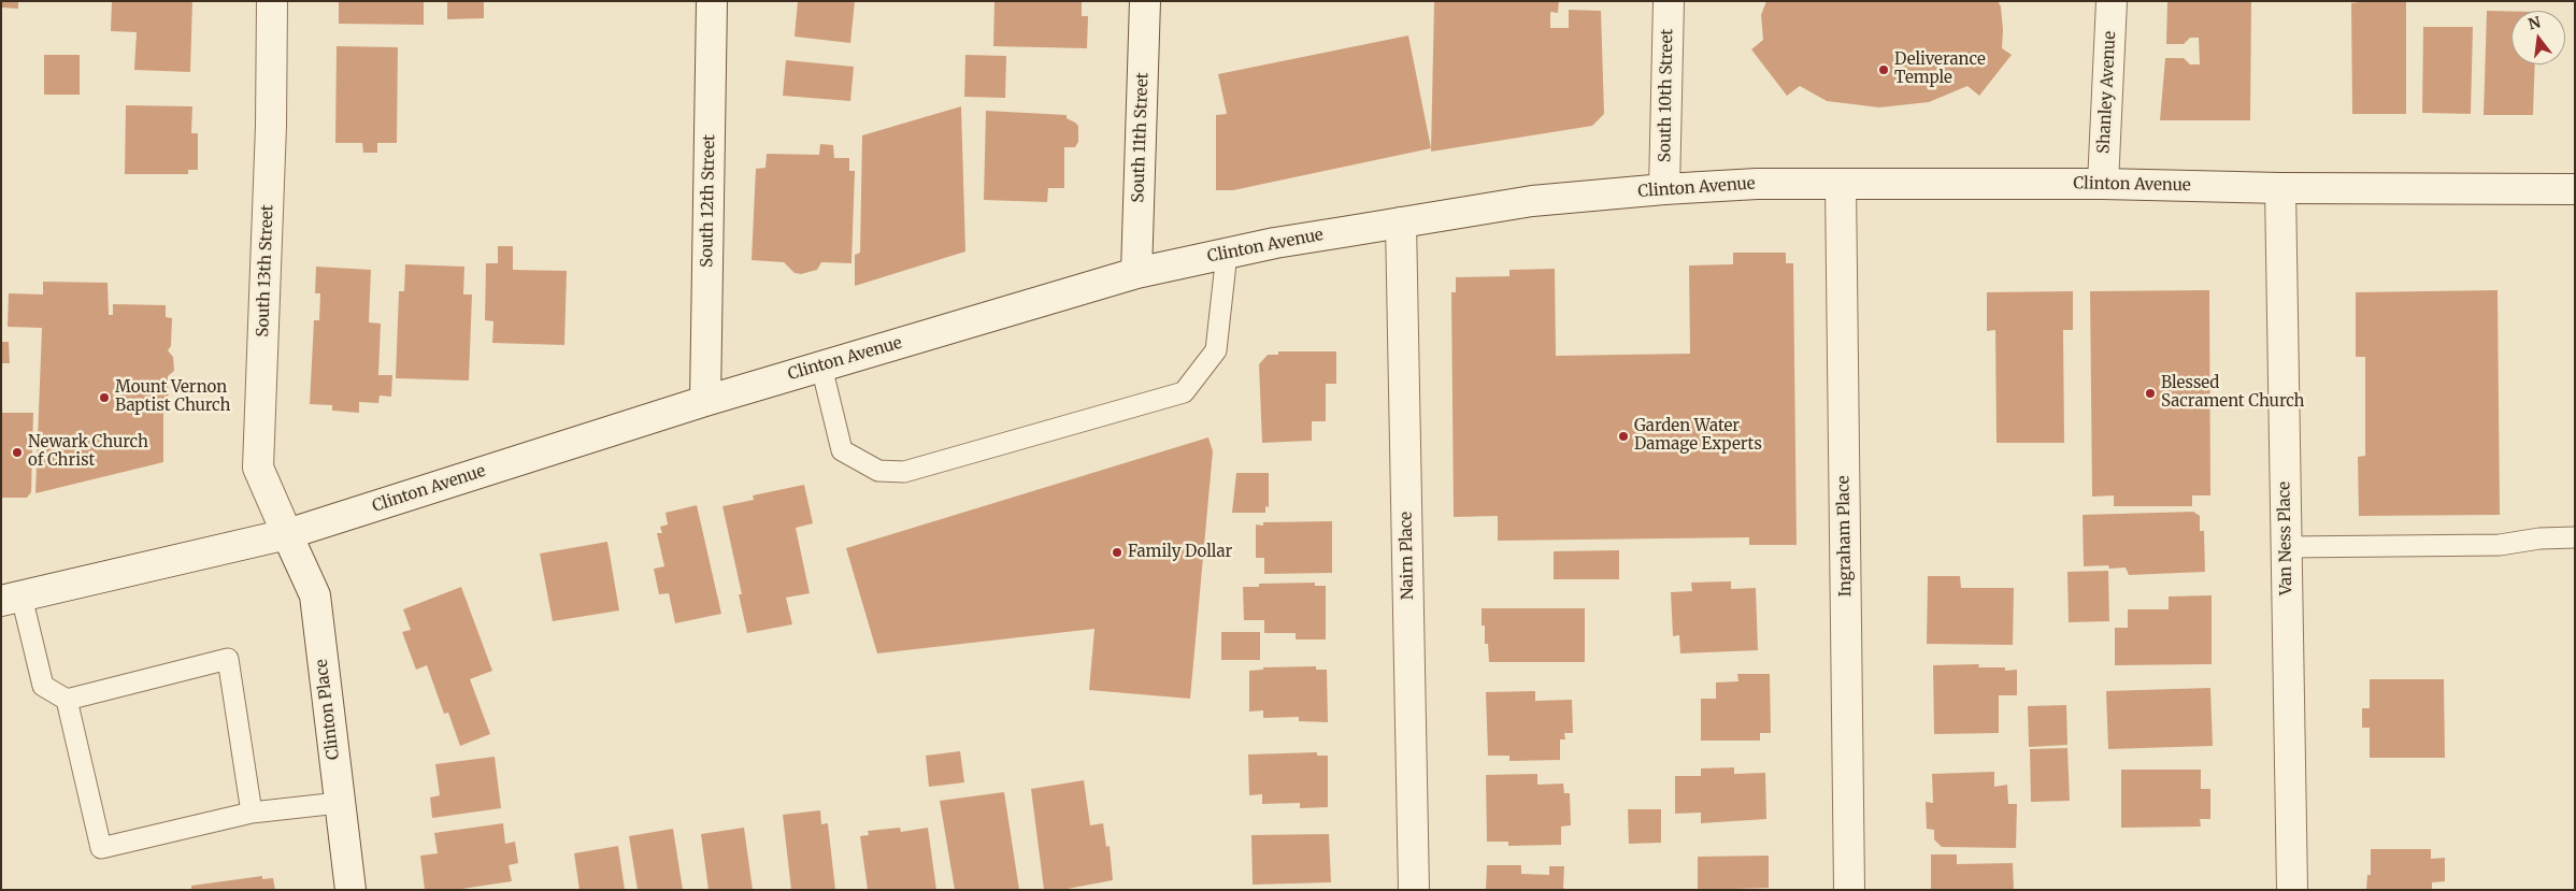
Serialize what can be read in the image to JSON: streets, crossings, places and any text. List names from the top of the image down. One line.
{"streets":{"street":["Shanley Avenue","South 10th Street","South 11th Street","Clinton Avenue","South 12th Street","South 13th Street","Ingraham Place","Van Ness Place","Nairn Place","Clinton Place"]},"crossings":[["Shanley Avenue","Clinton Avenue"],["South 10th Street","Clinton Avenue"],["South 11th Street","Clinton Avenue"],["Clinton Avenue","South 12th Street"],["Clinton Avenue","South 13th Street"],["Clinton Avenue","Ingraham Place"],["Clinton Avenue","Van Ness Place"],["Clinton Avenue","Nairn Place"],["Clinton Avenue","Clinton Place"],["South 13th Street","Clinton Place"]],"places":["Deliverance Temple","Blessed Sacrament Church","Mount Vernon Baptist Church","Garden Water Damage Experts","Newark Church of Christ","Family Dollar"],"north":"top"}
